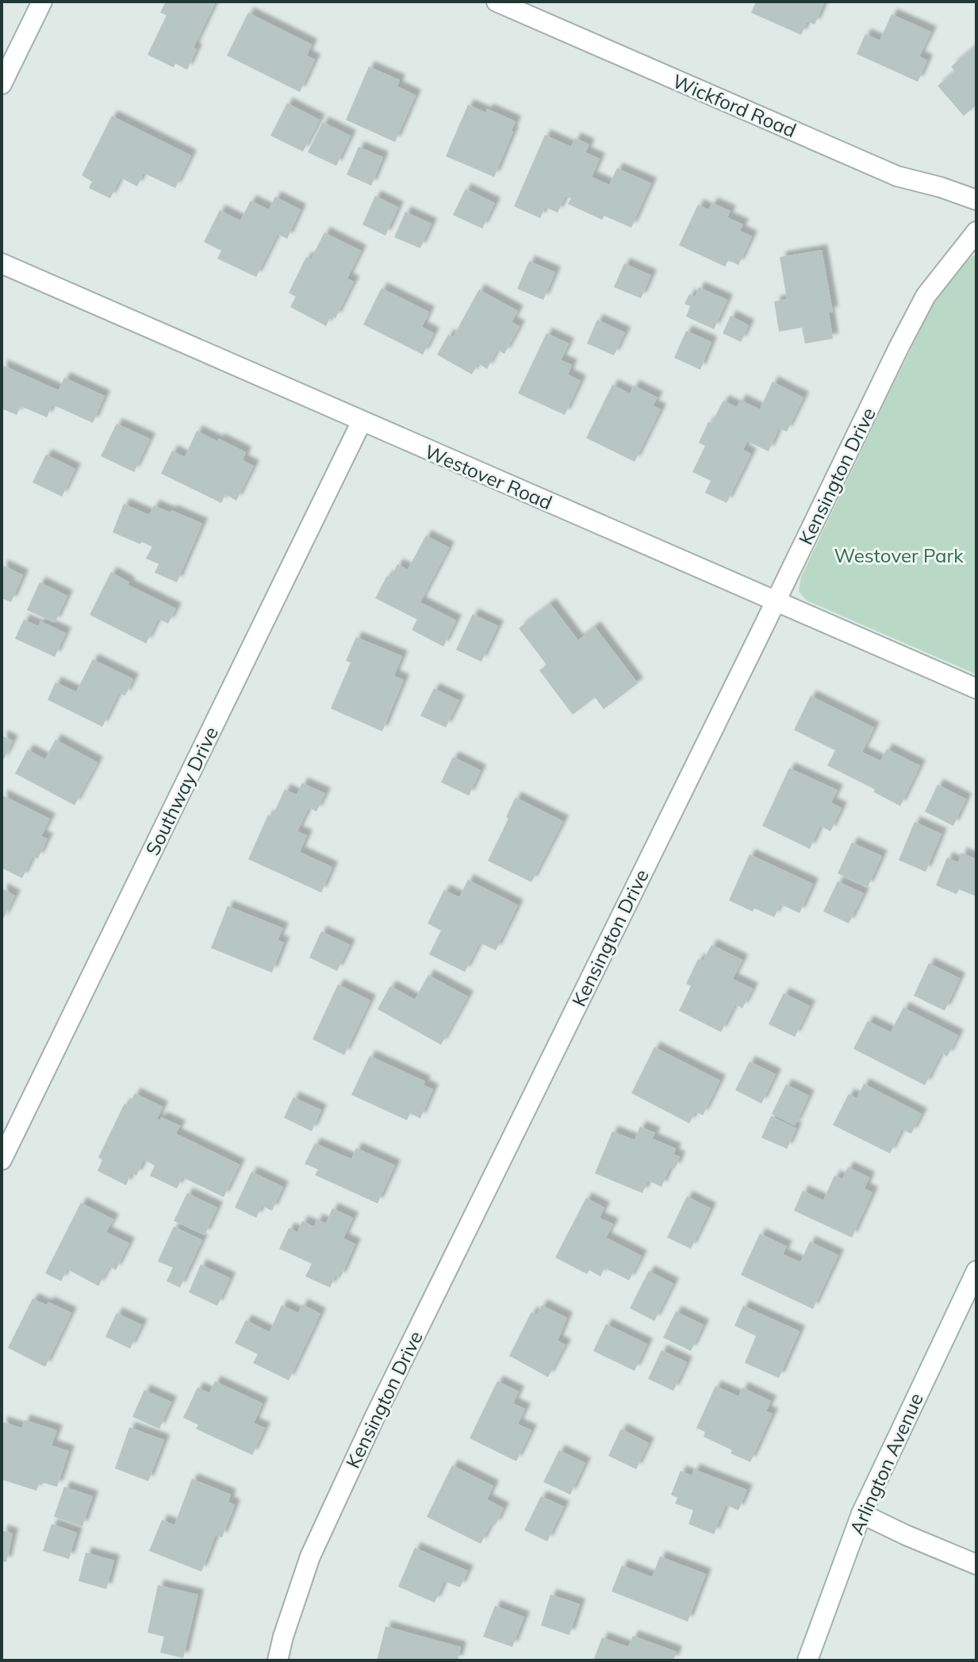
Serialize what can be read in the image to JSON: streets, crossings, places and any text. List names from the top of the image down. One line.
{"streets":{"street":["Wickford Road","Kensington Drive","Westover Road","Southway Drive","Arlington Avenue"]},"crossings":[["Kensington Drive","Westover Road"],["Westover Road","Southway Drive"]],"parks":["Westover Park"]}
